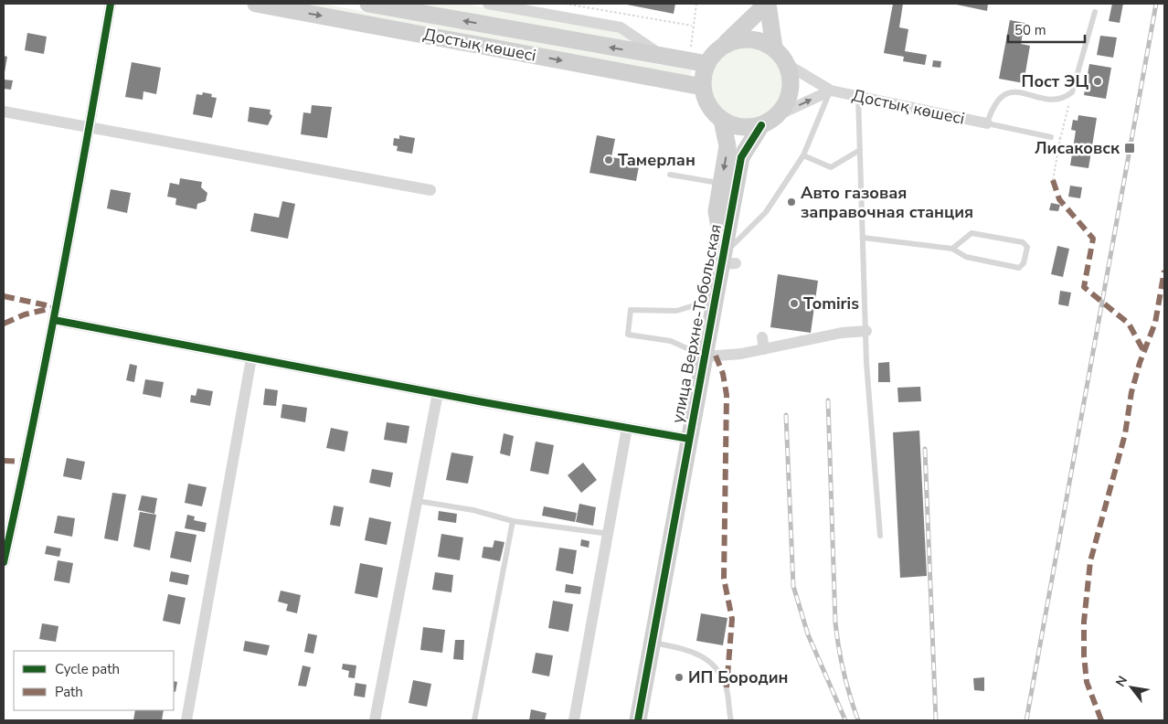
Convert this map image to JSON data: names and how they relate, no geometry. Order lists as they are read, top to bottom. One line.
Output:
{"streets":{"street":["Достық көшесі","улица Верхне-Тобольская"]},"crossings":[["Достық көшесі","улица Верхне-Тобольская"]],"places":{"other":["Пост ЭЦ","Тамерлан","Авто газовая заправочная станция","Tomiris","ИП Бородин"],"transit":["Лисаковск"]},"legend":["Cycle path","Path"],"scale_bar":"50 m","north":"top left"}
